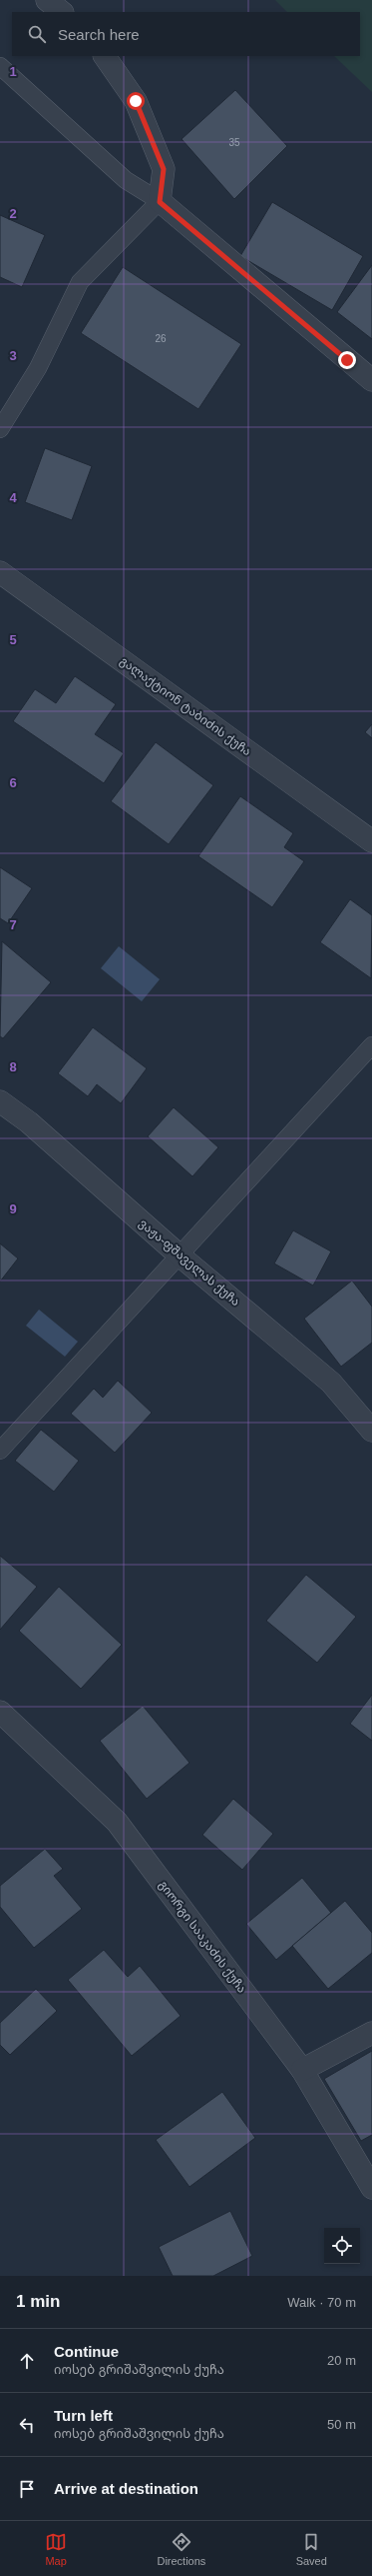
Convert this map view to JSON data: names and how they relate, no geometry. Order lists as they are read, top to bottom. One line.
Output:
{"streets":{"street":["გალაქტიონ ტაბიძის ქუჩა","ვაჟა-ფშაველას ქუჩა","გიორგი სააკაძის ქუჩა"]},"house_numbers":["35","26"],"page":{"search":"Search here","heading":["1 min","Walk · 70 m"],"list":[["Continue","იოსებ გრიშაშვილის ქუჩა","20 m"],["Turn left","იოსებ გრიშაშვილის ქუჩა","50 m"],"Arrive at destination"],"nav":["Map","Directions","Saved"]},"grid":{"rows":["1","2","3","4","5","6","7","8","9"]}}
